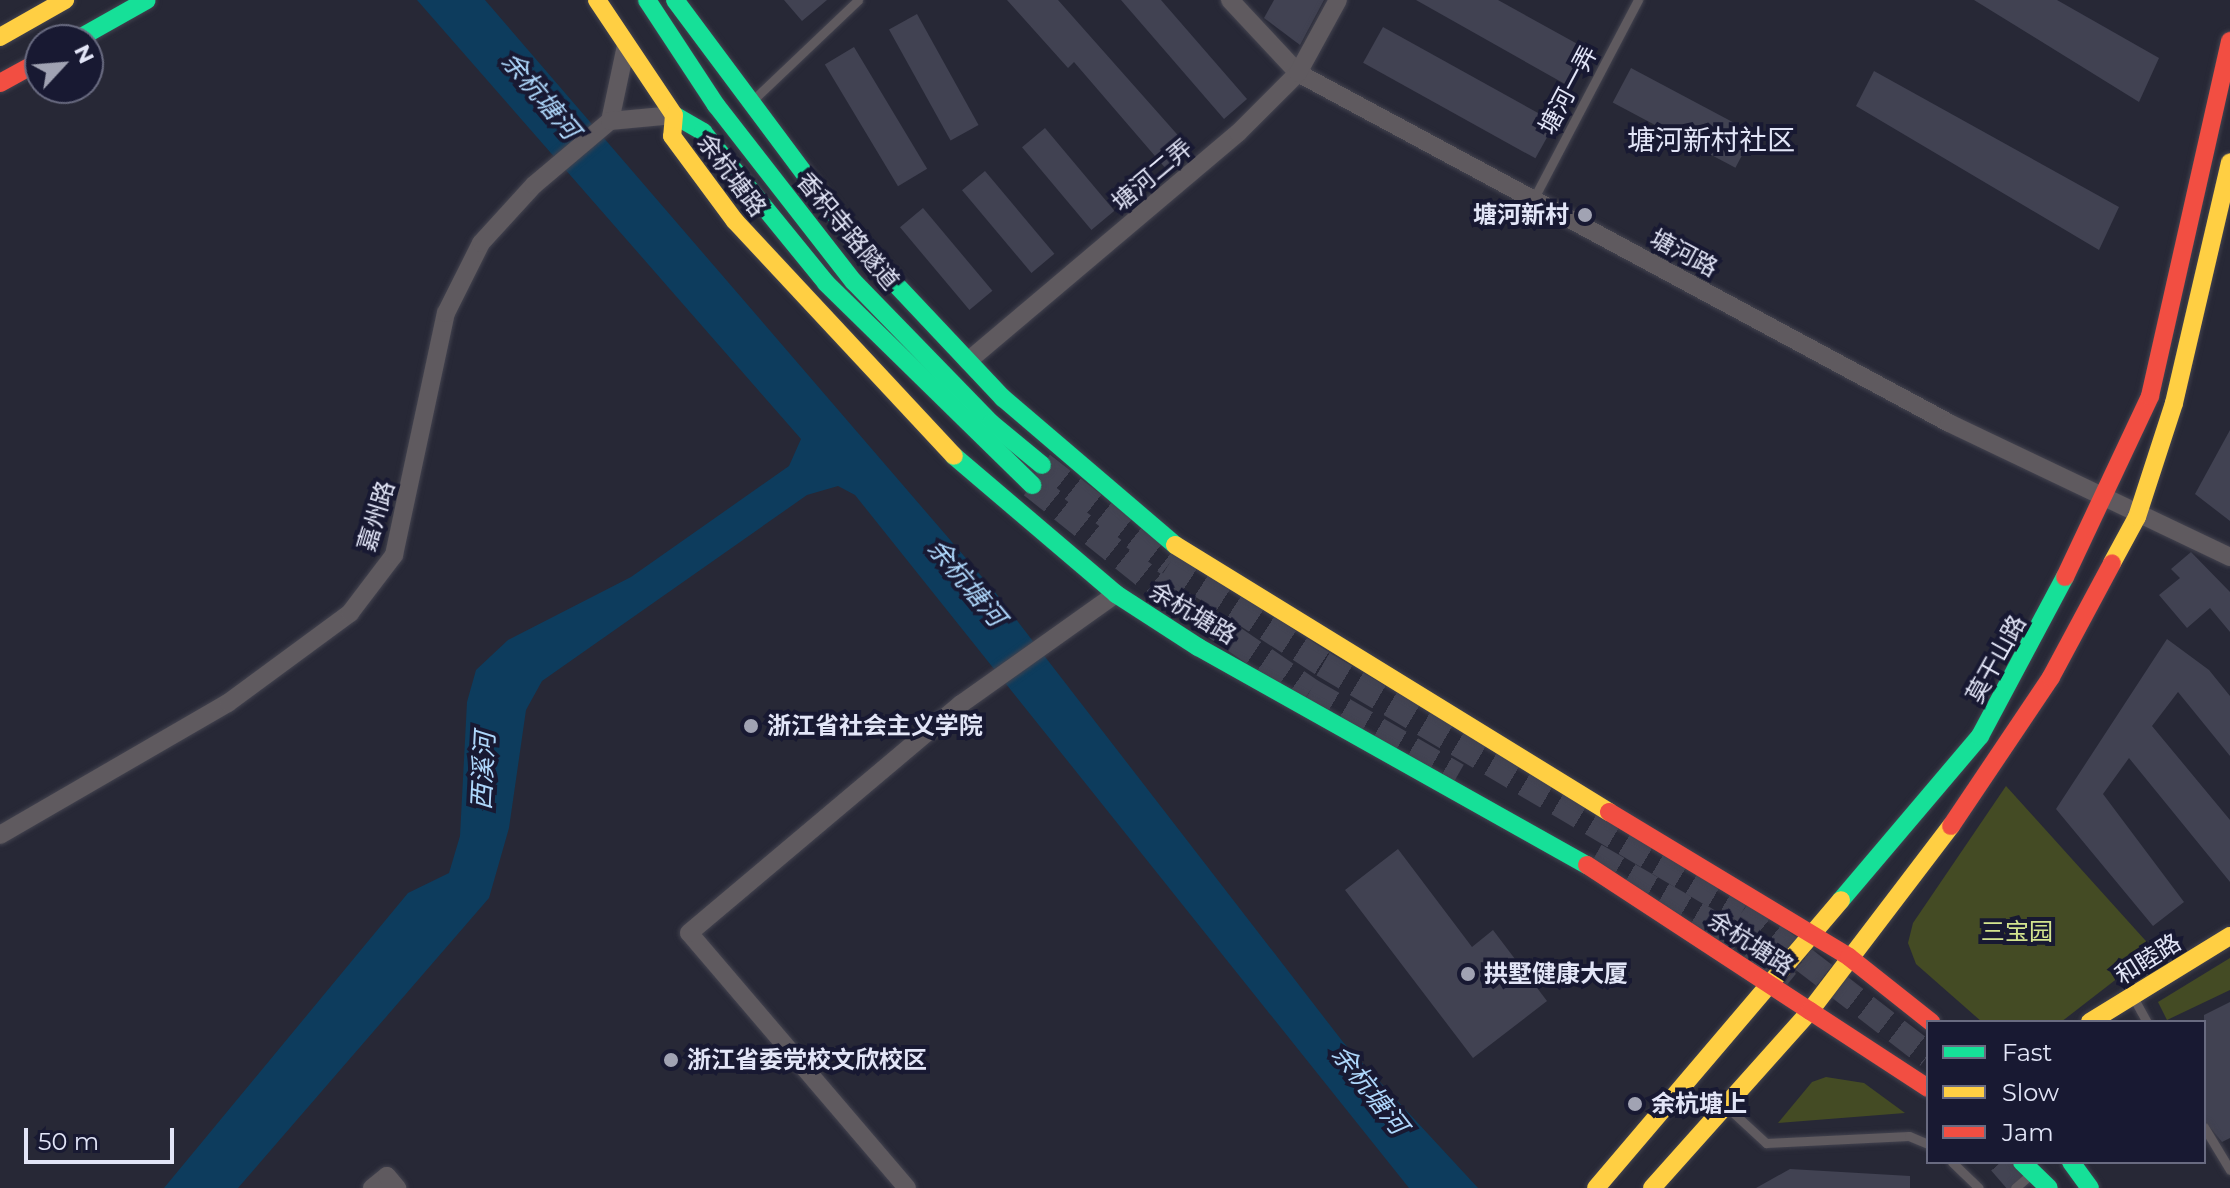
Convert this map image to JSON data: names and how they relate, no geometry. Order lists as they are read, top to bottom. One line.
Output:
{"streets":{"main road":["余杭塘路","香积寺路隧道","莫干山路","和睦路"],"street":["塘河二弄","塘河路","嘉州路"],"lane":["塘河一弄"]},"crossings":[["塘河一弄","塘河路"],["余杭塘路","塘河二弄"],["余杭塘路","香积寺路隧道"],["余杭塘路","莫干山路"],["塘河二弄","塘河路"],["塘河路","莫干山路"]],"districts":["塘河新村社区"],"water":["余杭塘河","西溪河"],"parks":["三宝园"],"places":["塘河新村","浙江省社会主义学院","拱墅健康大厦","浙江省委党校文欣校区","余杭塘上"],"legend":["Fast","Slow","Jam"],"scale_bar":"50 m","north":"top right"}
